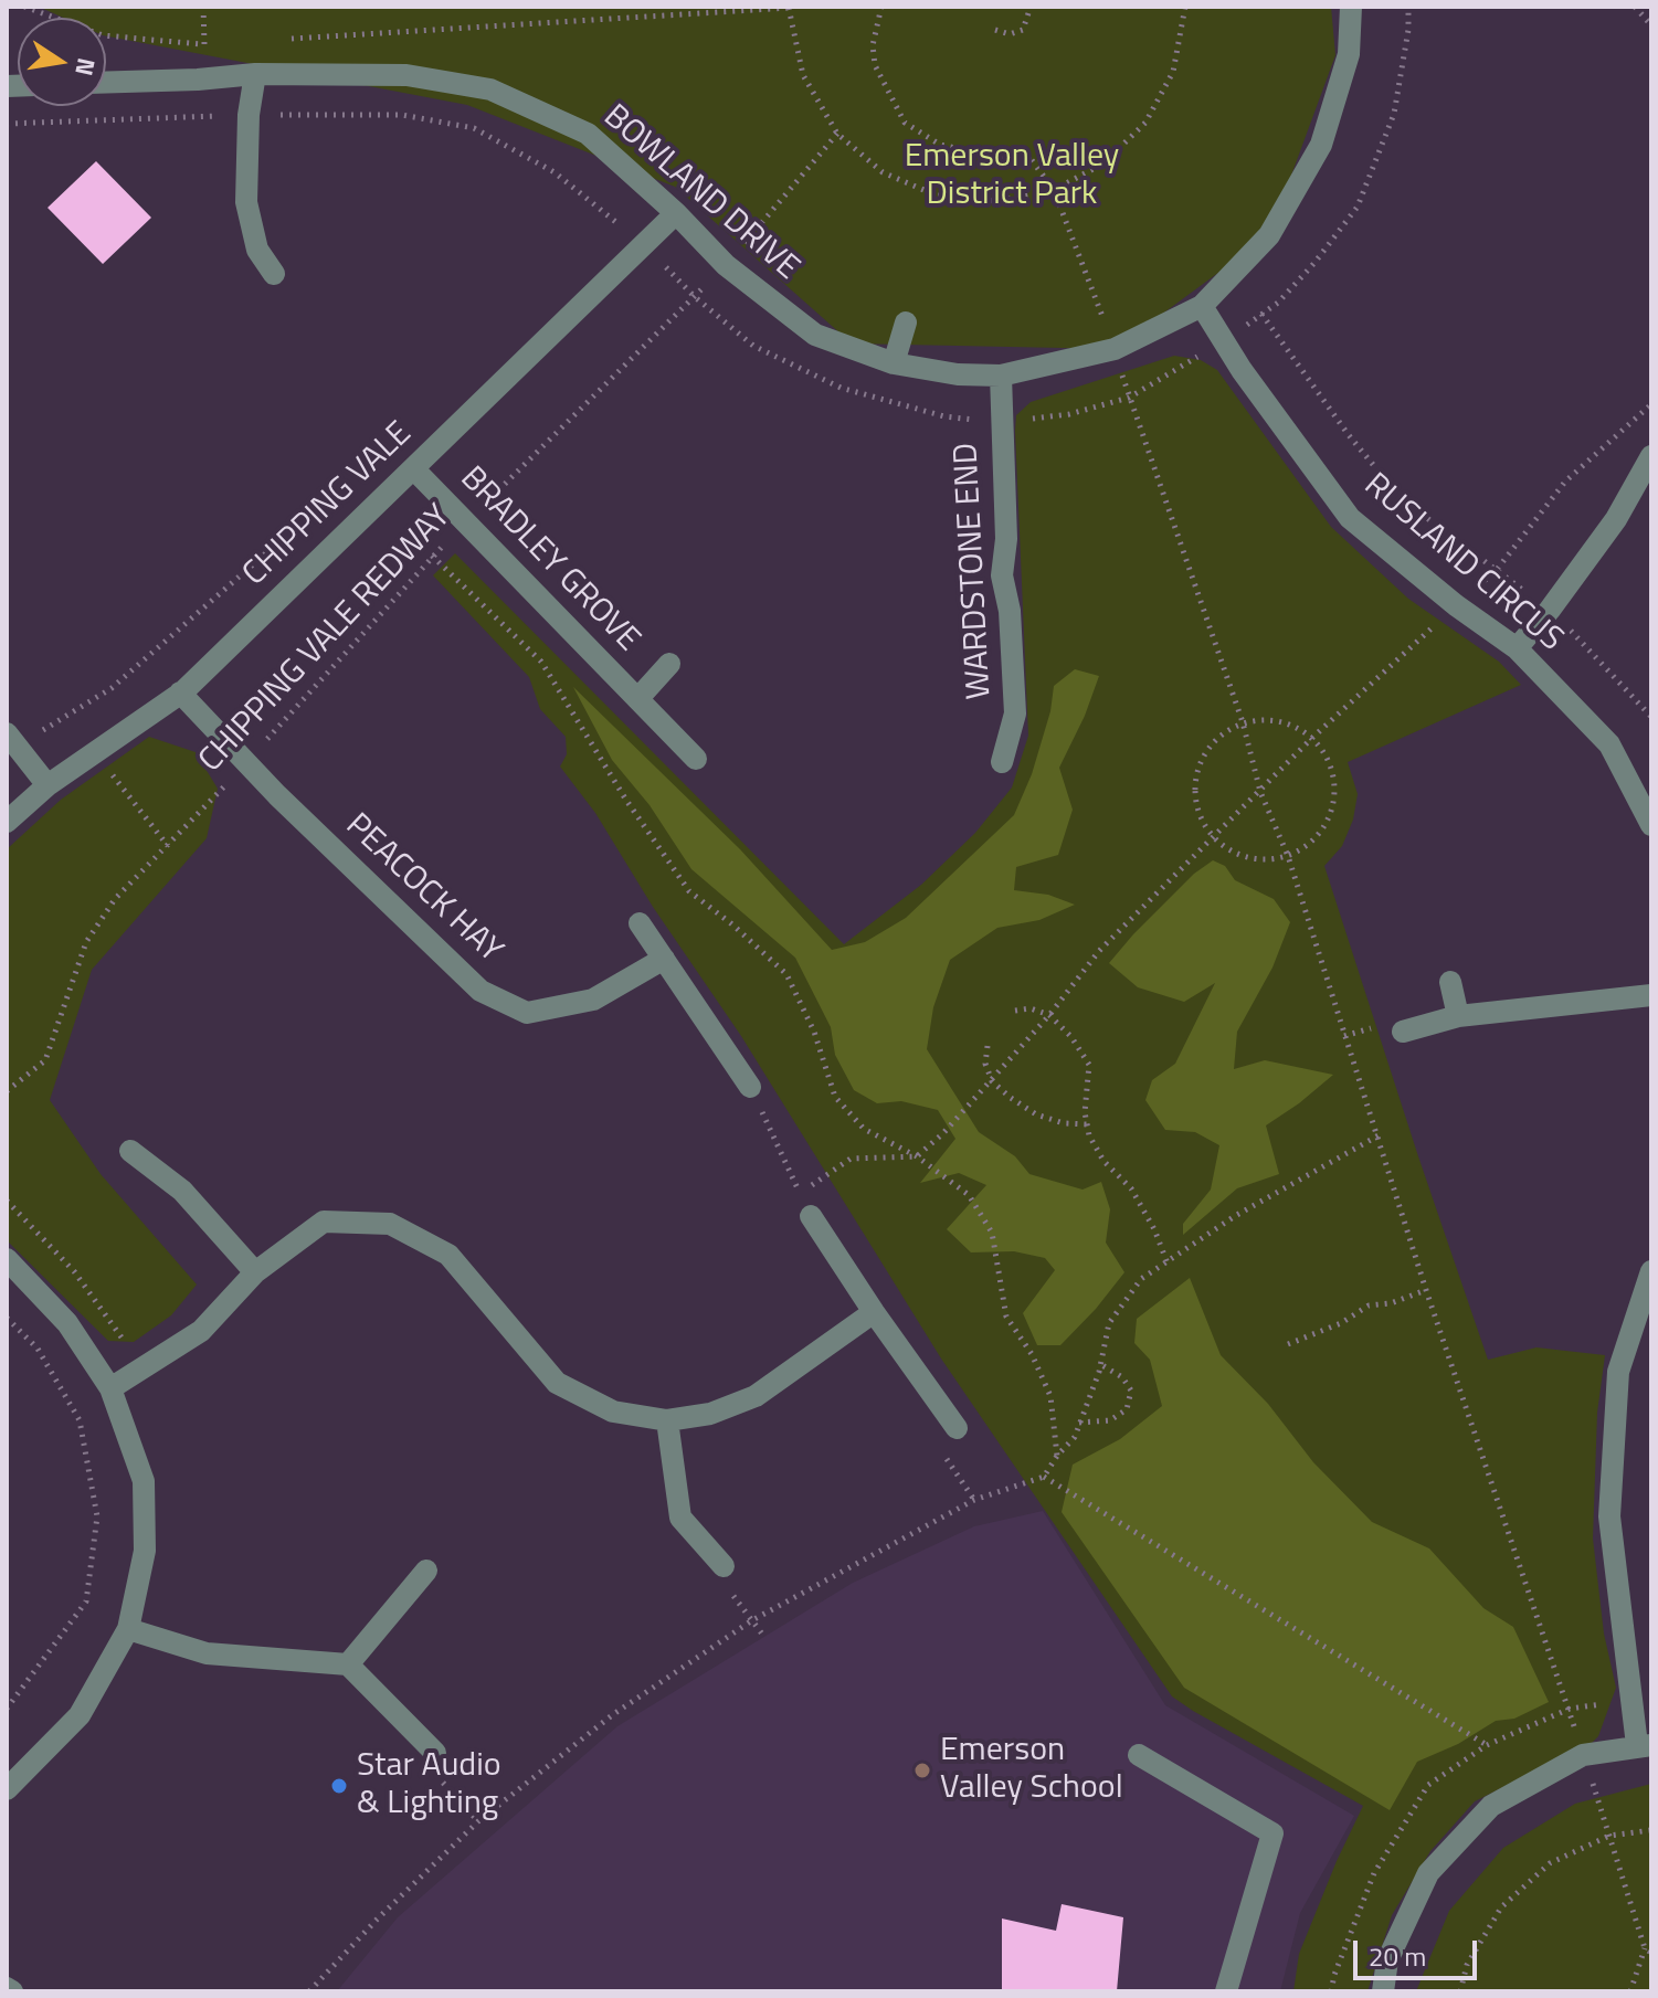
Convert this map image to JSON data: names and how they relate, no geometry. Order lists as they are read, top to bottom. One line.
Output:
{"streets":{"street":["BOWLAND DRIVE","CHIPPING VALE","BRADLEY GROVE","RUSLAND CIRCUS","WARDSTONE END","PEACOCK HAY"],"path":["CHIPPING VALE REDWAY"]},"crossings":[["BOWLAND DRIVE","CHIPPING VALE"],["BOWLAND DRIVE","RUSLAND CIRCUS"],["BOWLAND DRIVE","WARDSTONE END"],["BOWLAND DRIVE","CHIPPING VALE REDWAY"],["CHIPPING VALE","BRADLEY GROVE"],["CHIPPING VALE","PEACOCK HAY"],["BRADLEY GROVE","CHIPPING VALE REDWAY"],["CHIPPING VALE REDWAY","PEACOCK HAY"]],"parks":["Emerson Valley District Park"],"places":["Emerson Valley School","Star Audio & Lighting"],"scale_bar":"20 m","north":"right"}
